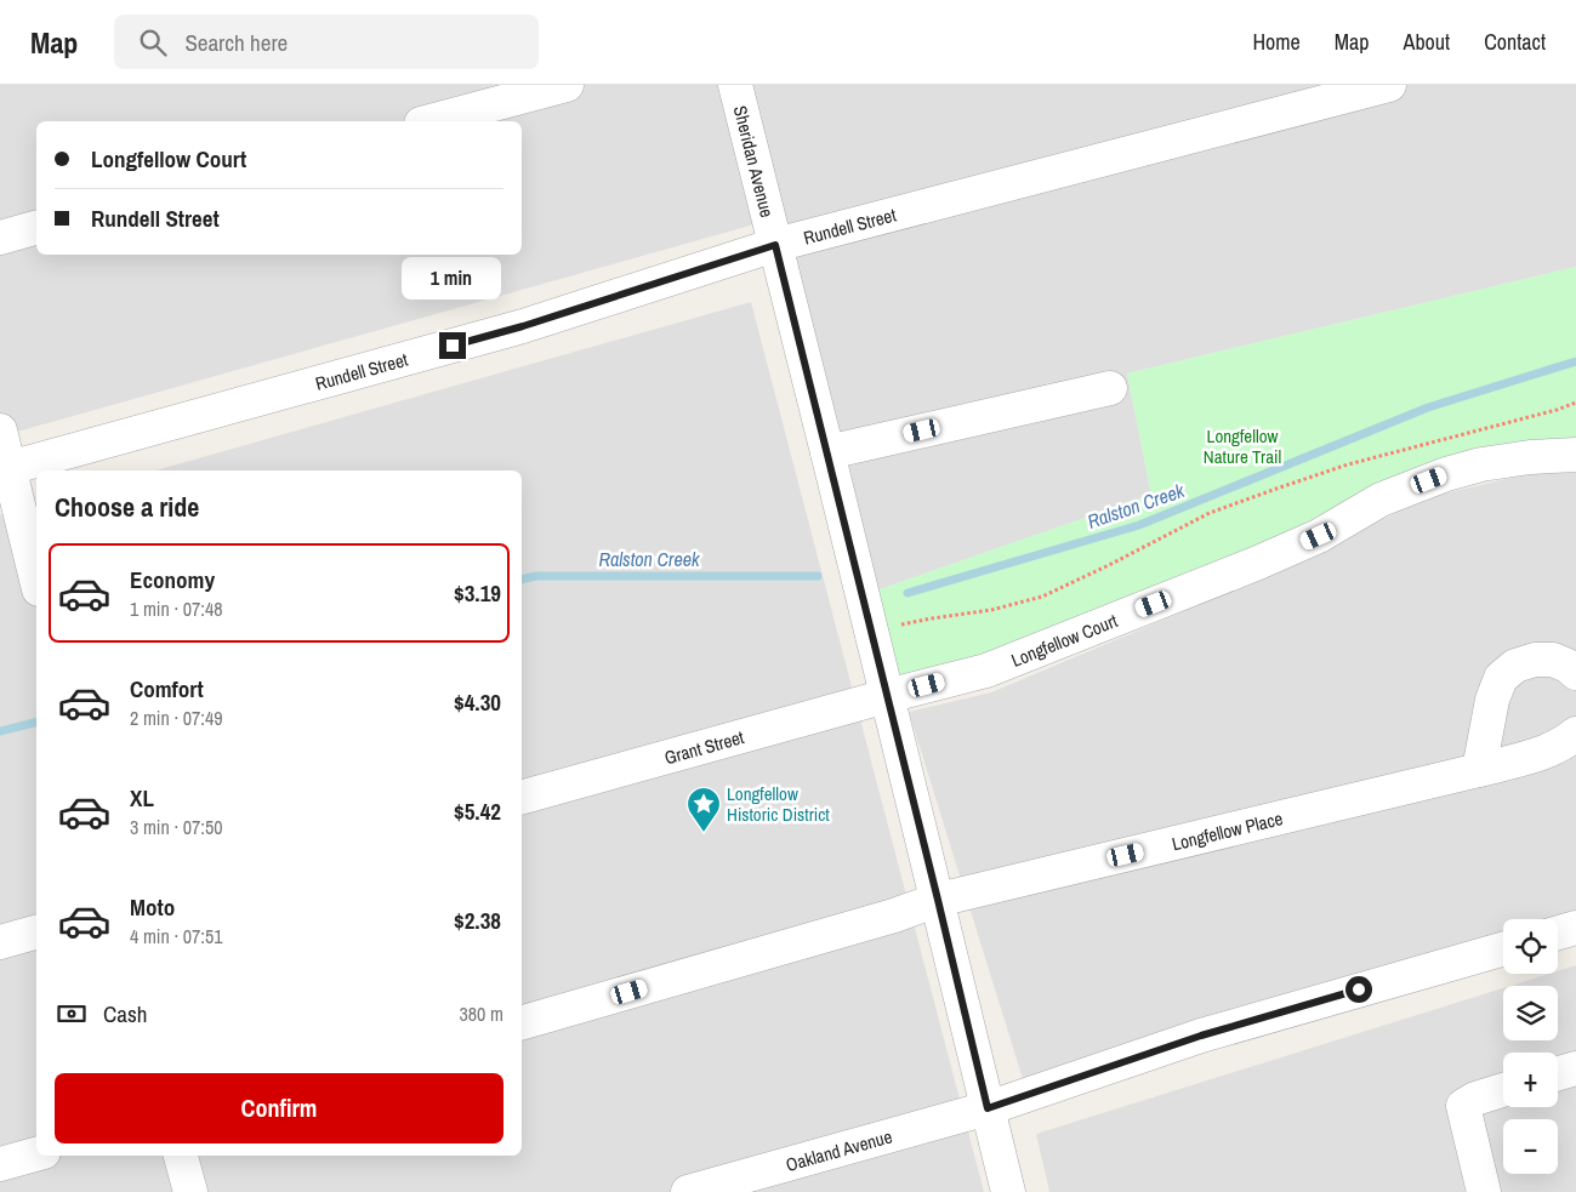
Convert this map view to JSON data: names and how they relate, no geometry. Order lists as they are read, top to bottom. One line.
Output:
{"streets":{"street":["Sheridan Avenue","Rundell Street","Longfellow Court","Grant Street","Longfellow Place","Oakland Avenue"]},"crossings":[["Sheridan Avenue","Rundell Street"],["Sheridan Avenue","Longfellow Court"],["Sheridan Avenue","Grant Street"],["Sheridan Avenue","Longfellow Place"],["Sheridan Avenue","Oakland Avenue"],["Longfellow Court","Grant Street"]],"water":["Ralston Creek"],"parks":["Longfellow Nature Trail"],"places":{"place":["Longfellow Historic District"]},"page":{"header":"Map","search":"Search here","nav":["Home","Map","About","Contact"],"banner":["Longfellow Court","Rundell Street"],"bubble":"1 min","heading":"Choose a ride","list":[{"name":"Economy","note":"1 min · 07:48","value":"$3.19"},{"name":"Comfort","note":"2 min · 07:49","value":"$4.30"},{"name":"XL","note":"3 min · 07:50","value":"$5.42"},{"name":"Moto","note":"4 min · 07:51","value":"$2.38"}],"map_buttons":["+","−"],"pay":["Cash","380 m"],"buttons":"Confirm"}}
